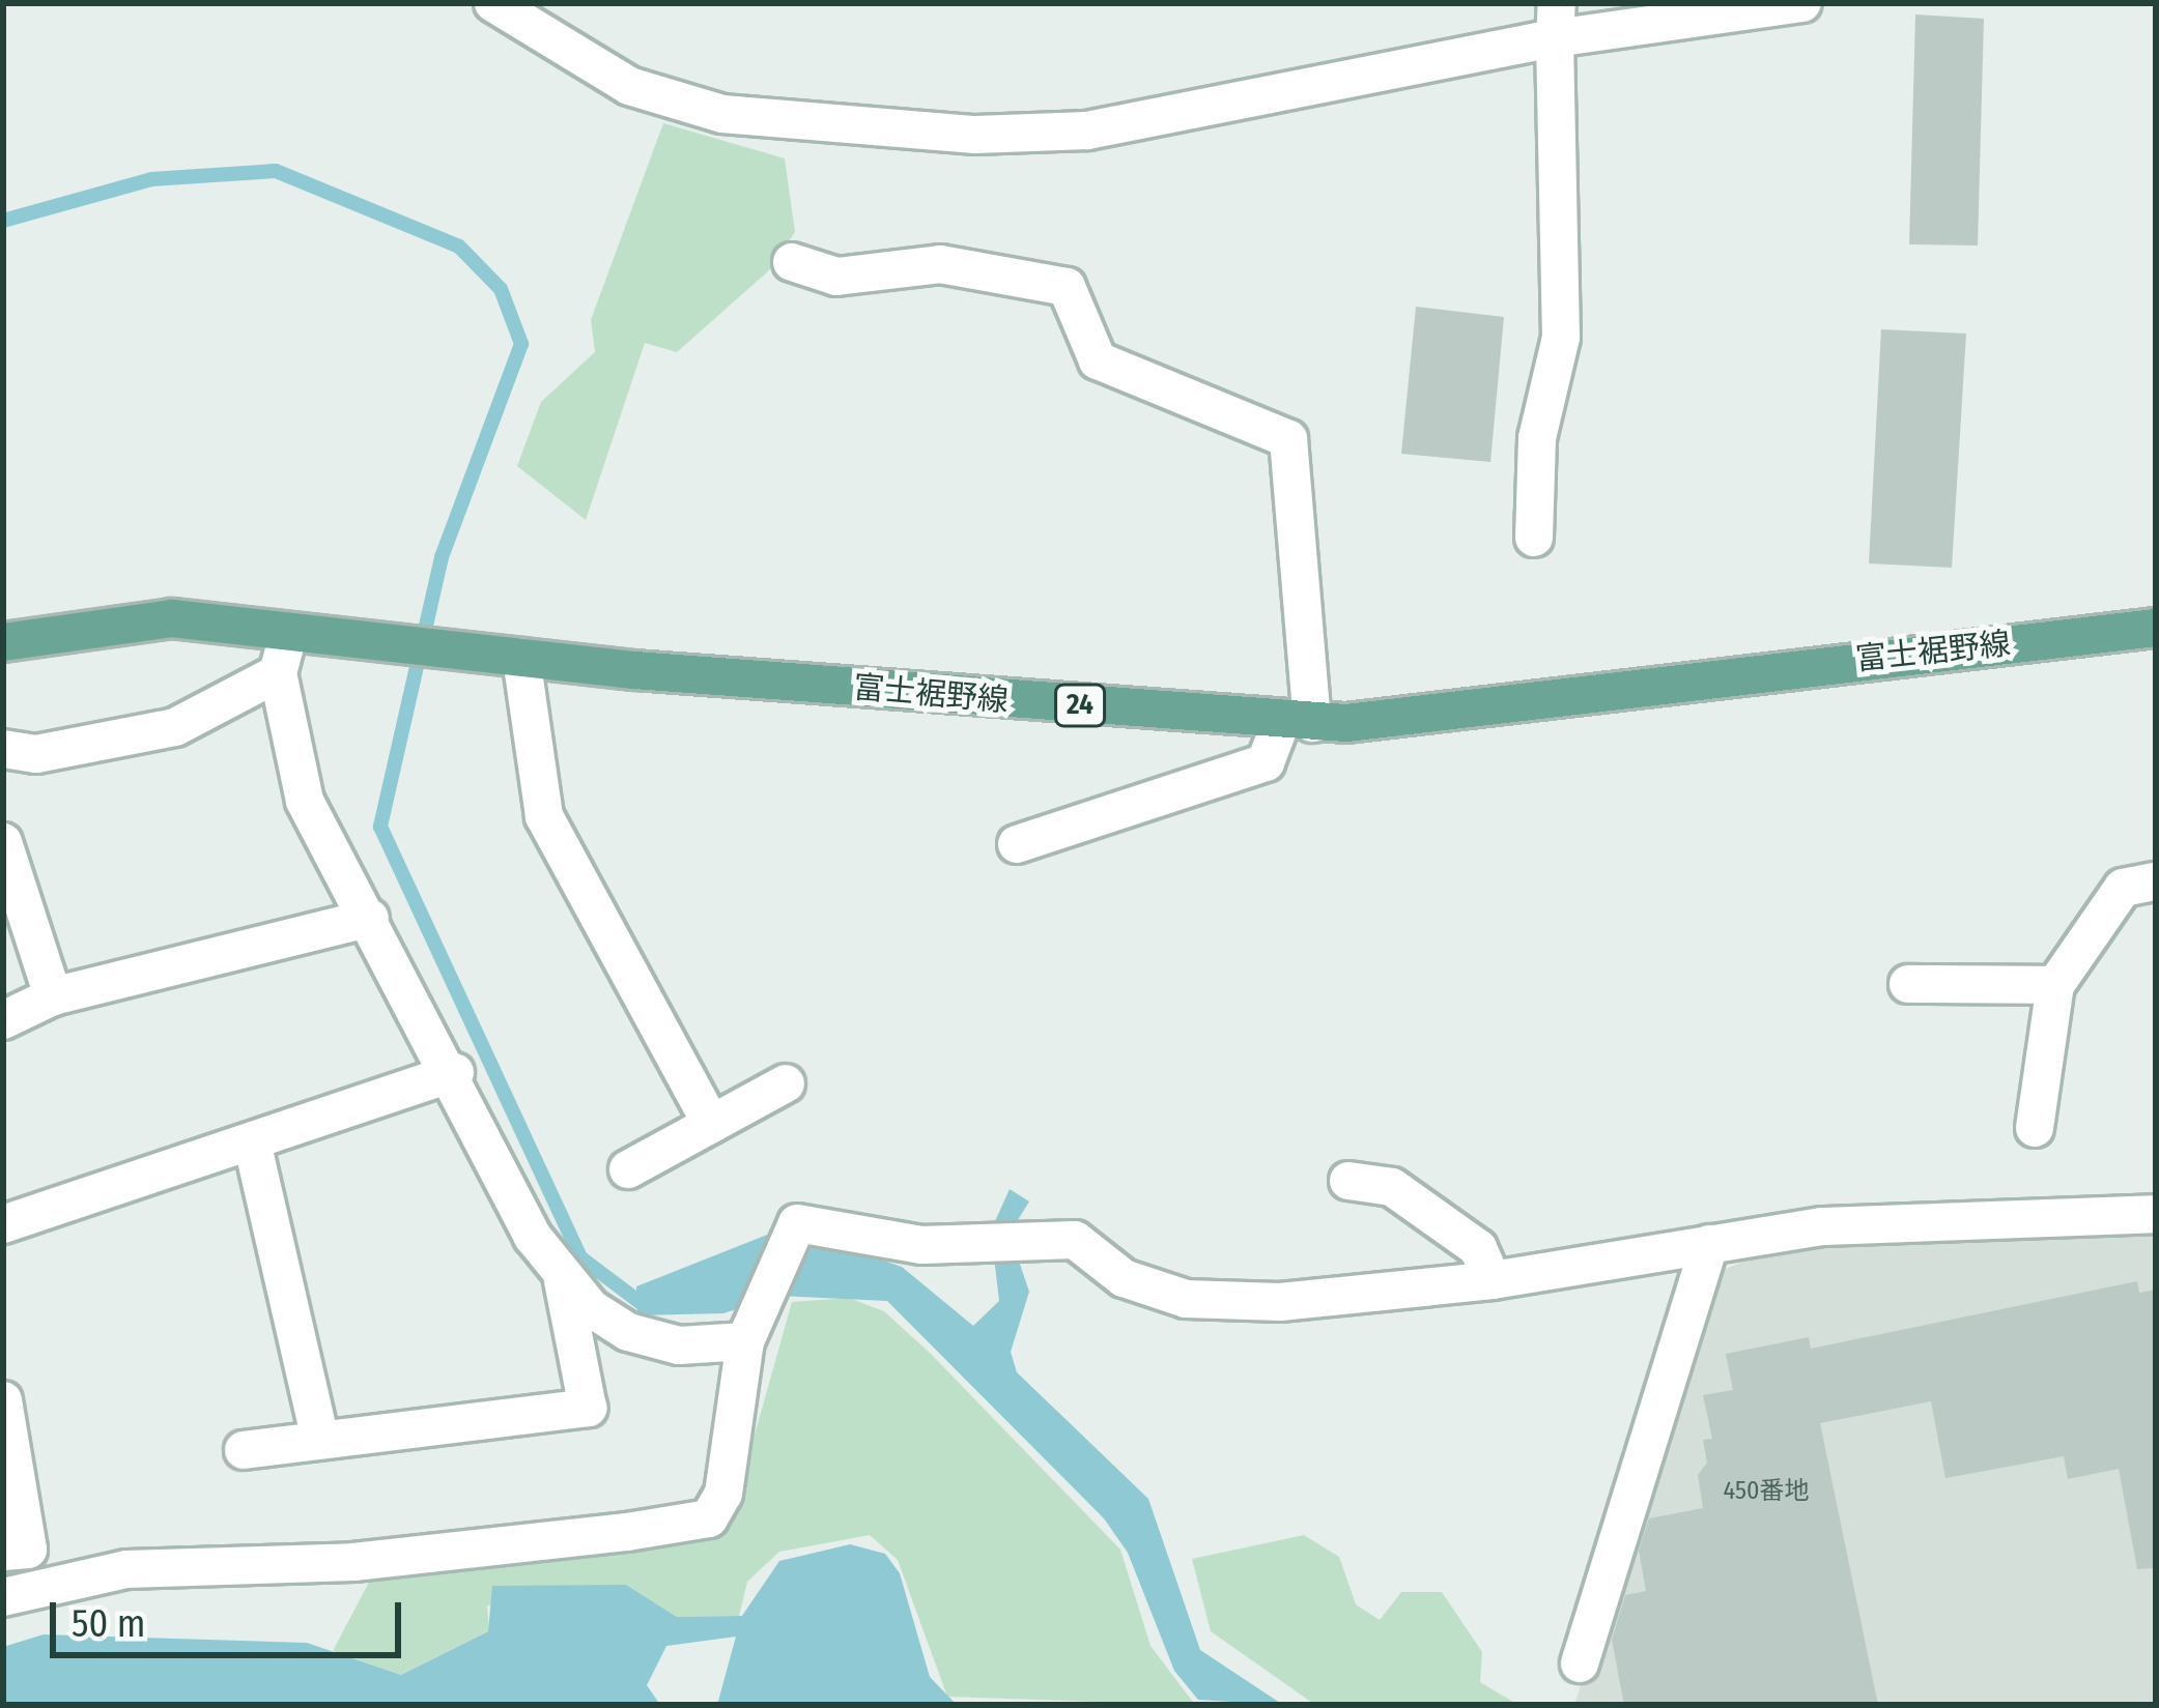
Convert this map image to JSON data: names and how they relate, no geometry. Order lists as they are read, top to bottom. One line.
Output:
{"streets":{"main road":["富士裾野線","24"]},"house_numbers":["450番地"],"scale_bar":"50 m"}
